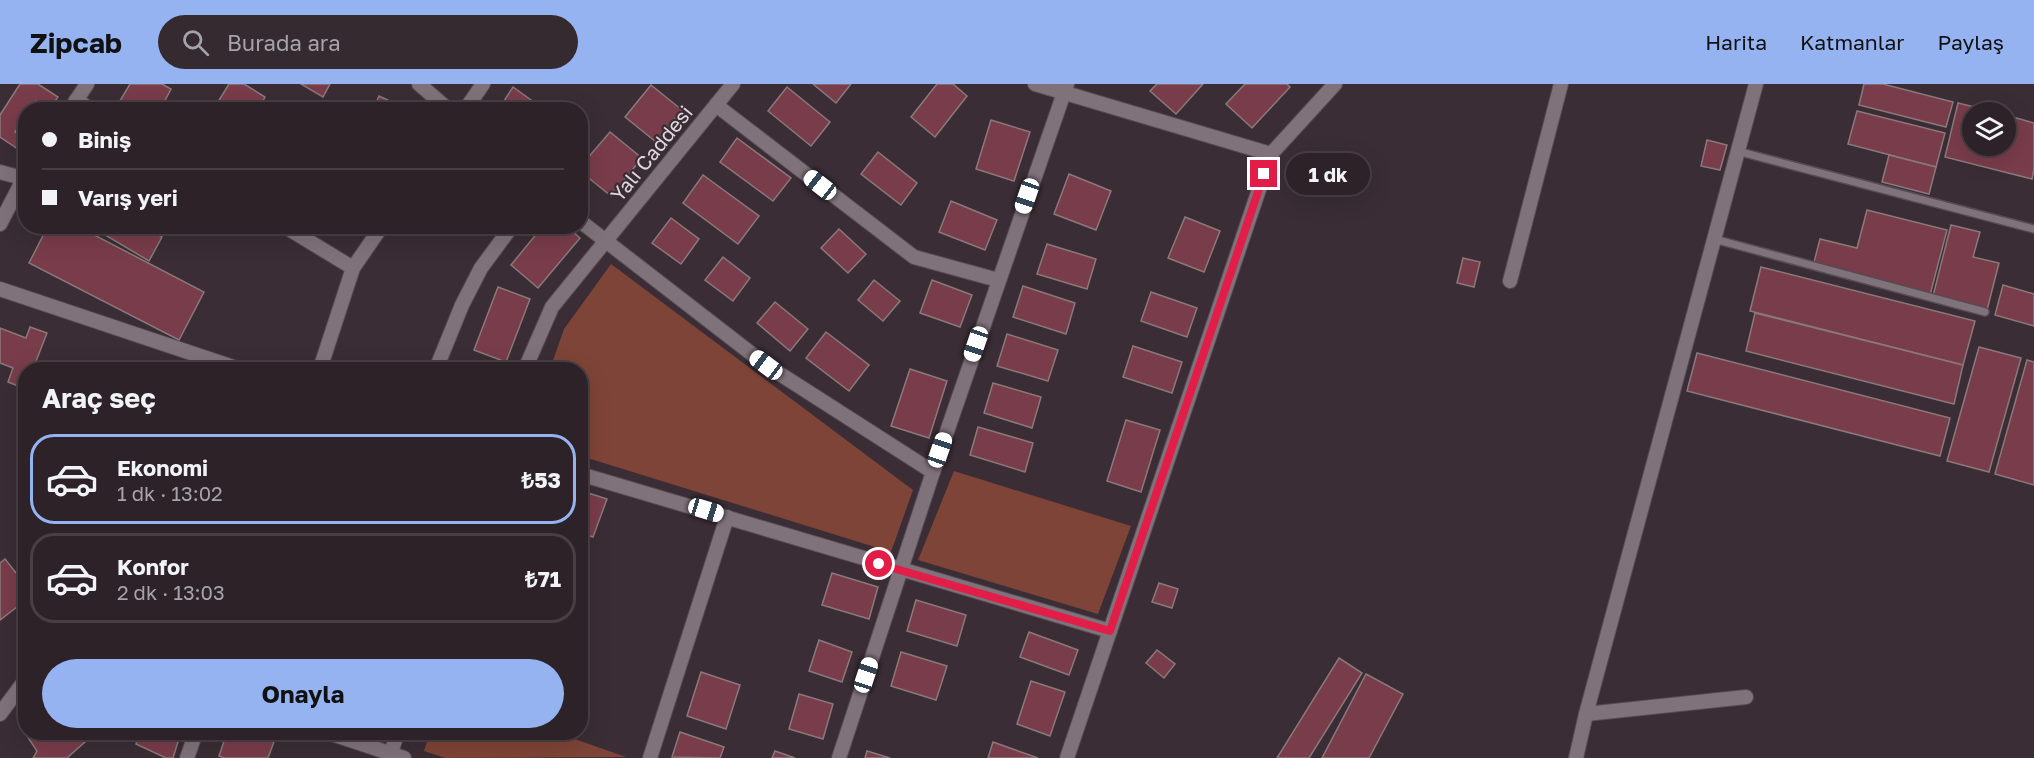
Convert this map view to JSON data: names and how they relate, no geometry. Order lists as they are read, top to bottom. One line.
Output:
{"streets":{"street":["Yalı Caddesi"]},"page":{"header":"Zipcab","search":"Burada ara","nav":["Harita","Katmanlar","Paylaş"],"banner":["Biniş","Varış yeri"],"bubble":"1 dk","heading":"Araç seç","list":[{"name":"Ekonomi","note":"1 dk · 13:02","value":"₺53"},{"name":"Konfor","note":"2 dk · 13:03","value":"₺71"}],"buttons":"Onayla"}}
